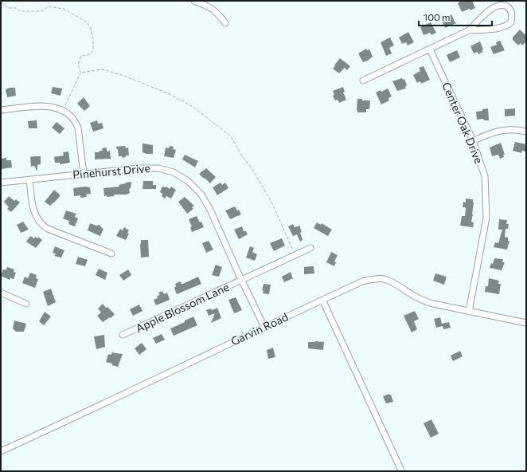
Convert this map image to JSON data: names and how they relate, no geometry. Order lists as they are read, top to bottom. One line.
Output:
{"streets":{"street":["Center Oak Drive","Pinehurst Drive","Apple Blossom Lane","Garvin Road"]},"crossings":[["Center Oak Drive","Garvin Road"],["Pinehurst Drive","Apple Blossom Lane"],["Pinehurst Drive","Garvin Road"]],"scale_bar":"100 m"}
